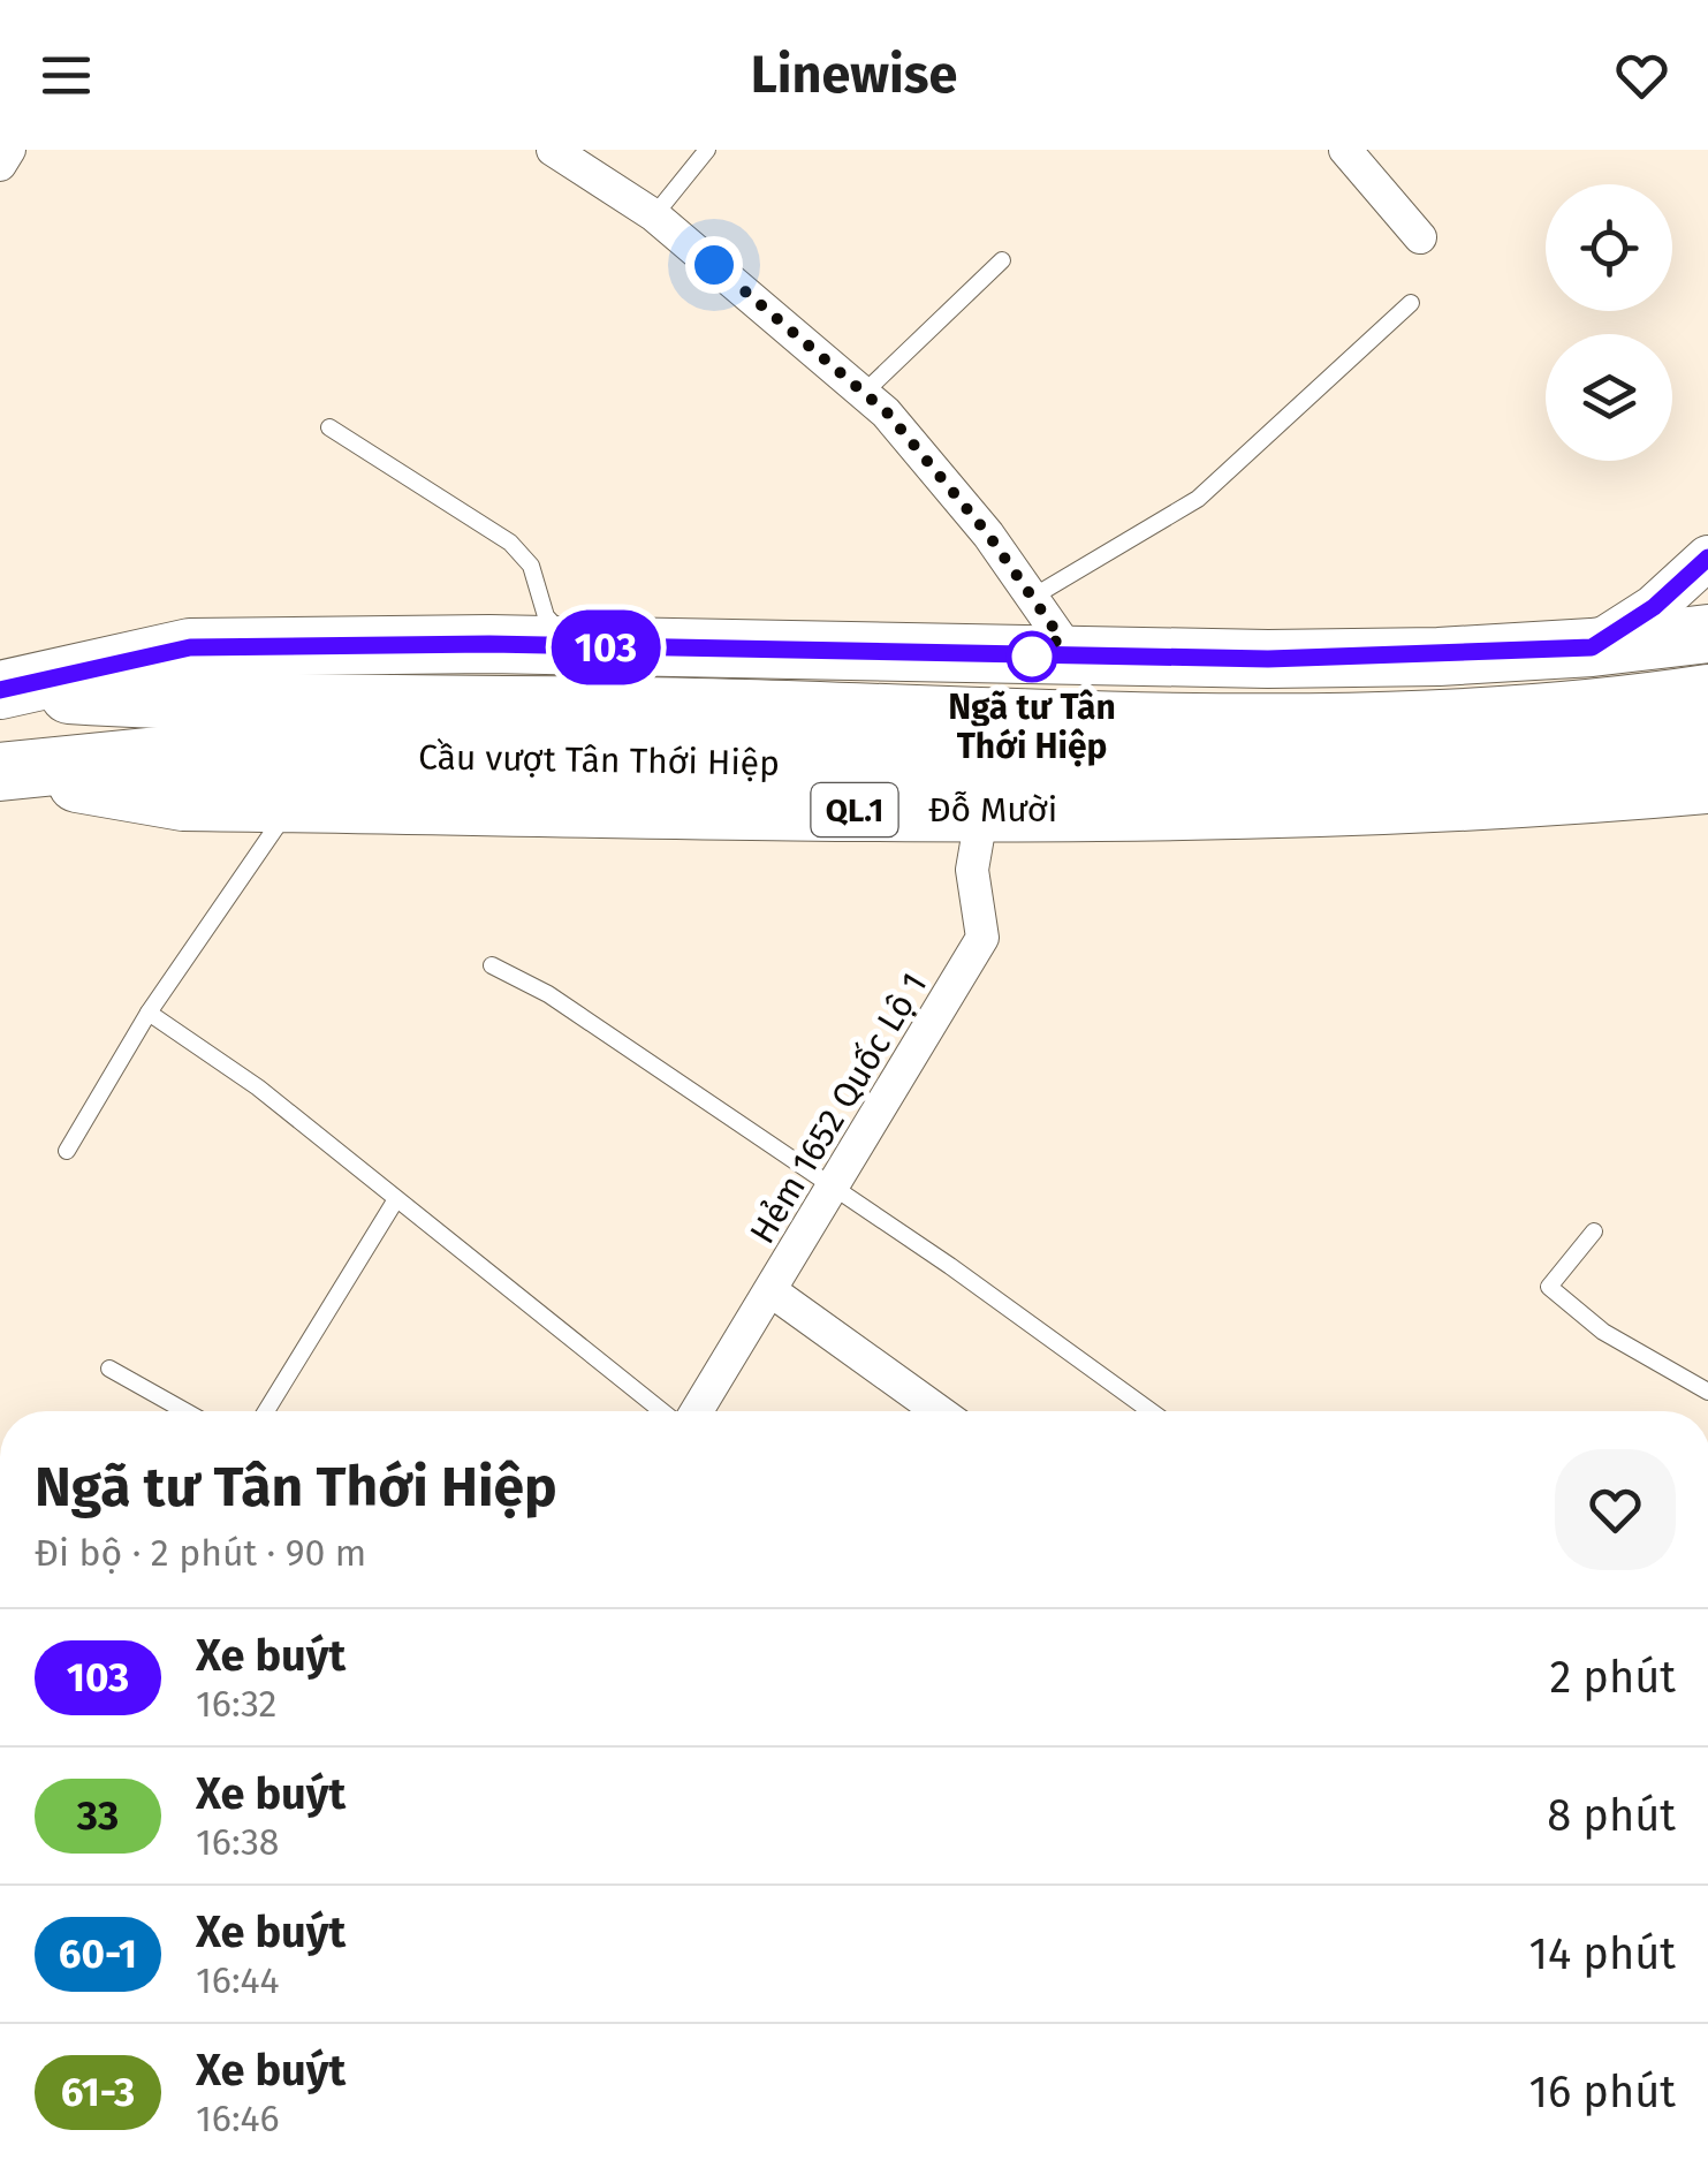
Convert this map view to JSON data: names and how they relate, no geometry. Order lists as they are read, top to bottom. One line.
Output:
{"streets":{"highway":["Cầu vượt Tân Thới Hiệp","QL.1","Đỗ Mười"],"street":["Hẻm 1652 Quốc Lộ 1"]},"crossings":[["Cầu vượt Tân Thới Hiệp","QL.1"],["Cầu vượt Tân Thới Hiệp","Đỗ Mười"],["QL.1","Đỗ Mười"],["Đỗ Mười","Hẻm 1652 Quốc Lộ 1"]],"places":["Ngã tư Tân Thới Hiệp"],"lines":["bus line 103"],"page":{"header":"Linewise","on_map":"103","heading":["Ngã tư Tân Thới Hiệp","Đi bộ · 2 phút · 90 m"],"list":[{"mark":"103","name":"Xe buýt","note":"16:32","value":"2 phút"},{"mark":"33","name":"Xe buýt","note":"16:38","value":"8 phút"},{"mark":"60-1","name":"Xe buýt","note":"16:44","value":"14 phút"},{"mark":"61-3","name":"Xe buýt","note":"16:46","value":"16 phút"}]}}
